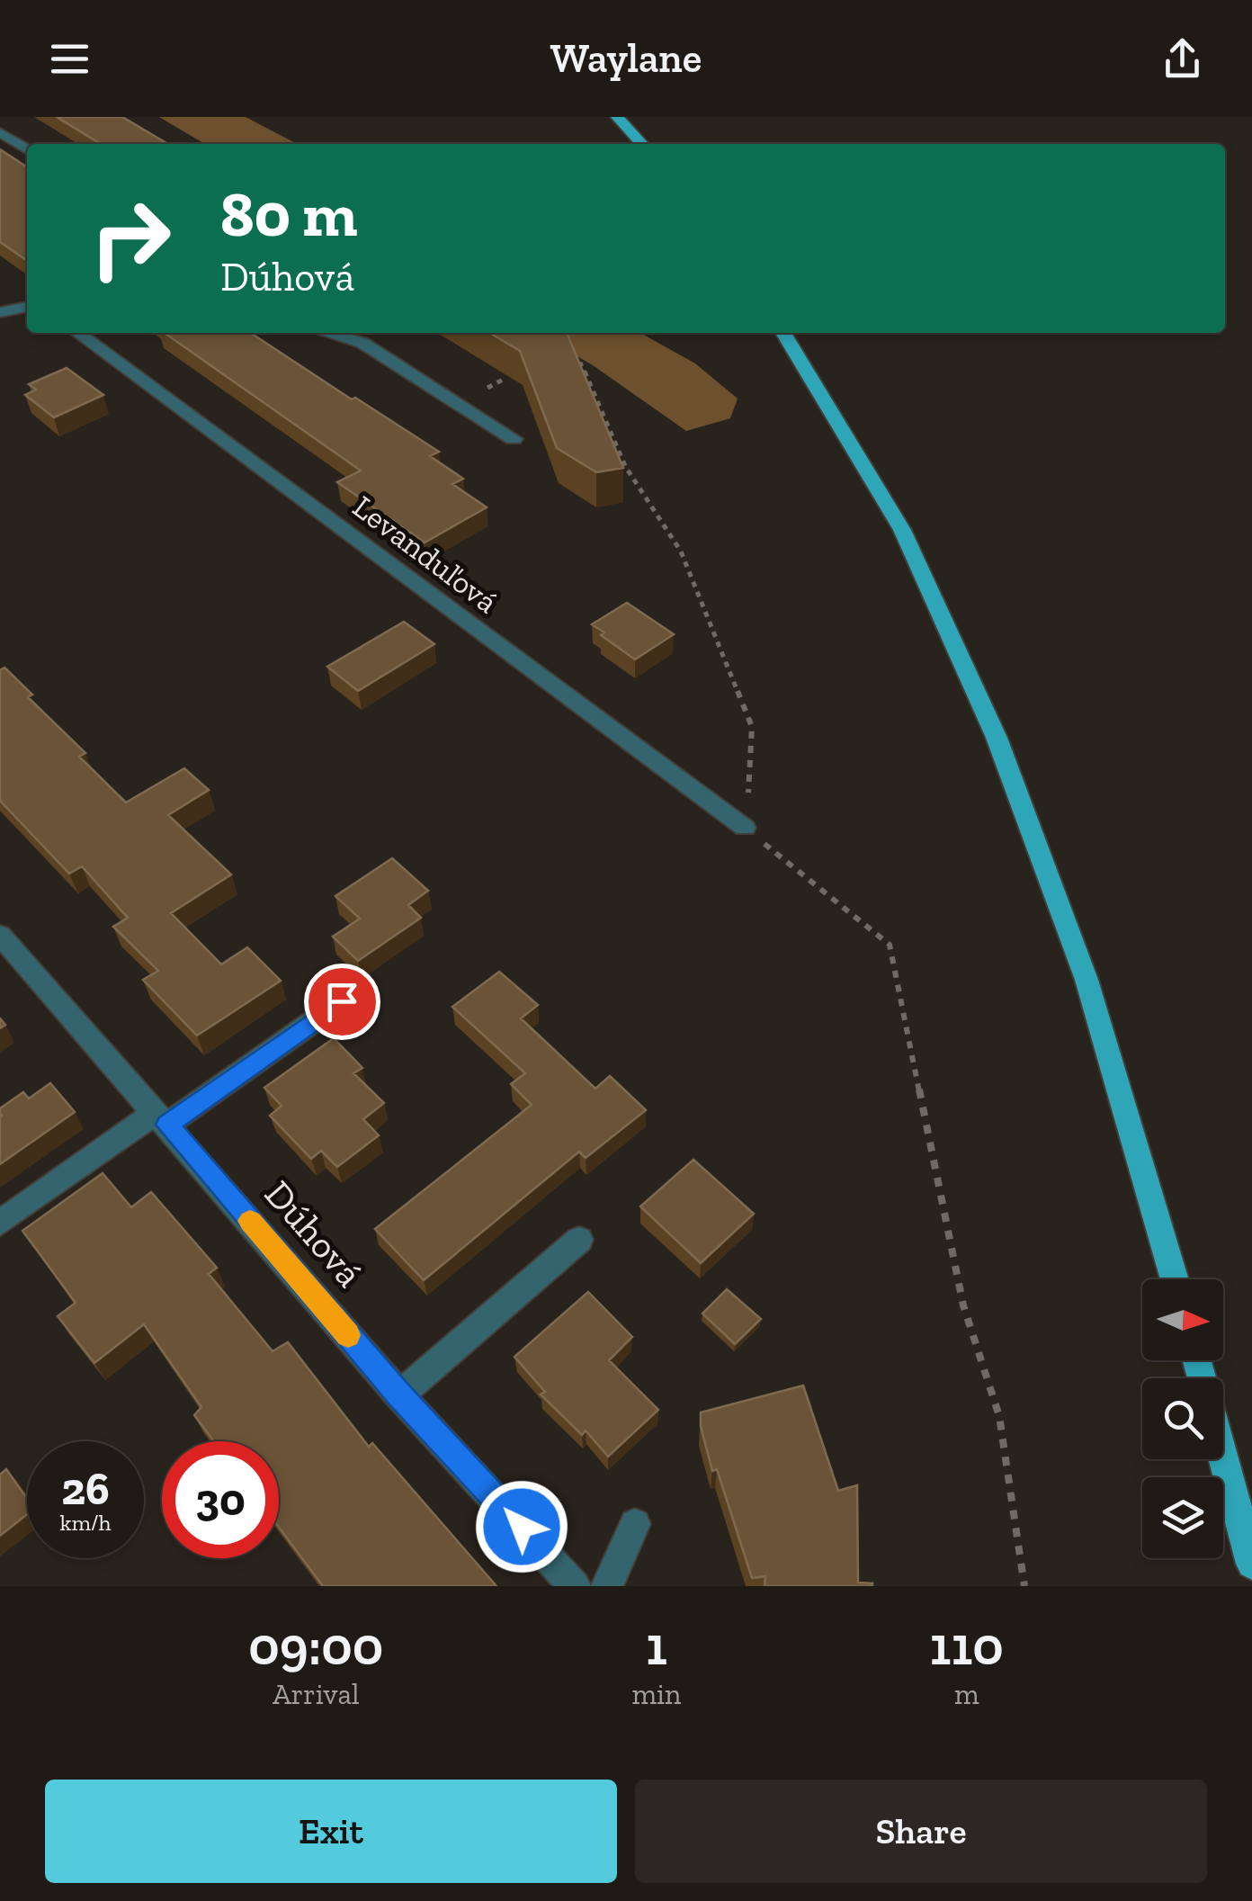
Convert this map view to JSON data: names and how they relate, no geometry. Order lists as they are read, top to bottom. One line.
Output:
{"streets":{"street":["Levanduľová","Dúhová"]},"north":"right","page":{"header":"Waylane","turn":["80 m","Dúhová"],"speed":"26 km/h","limit":"30","eta":["09:00","Arrival","1","min","110","m"],"buttons":["Exit","Share"]}}
